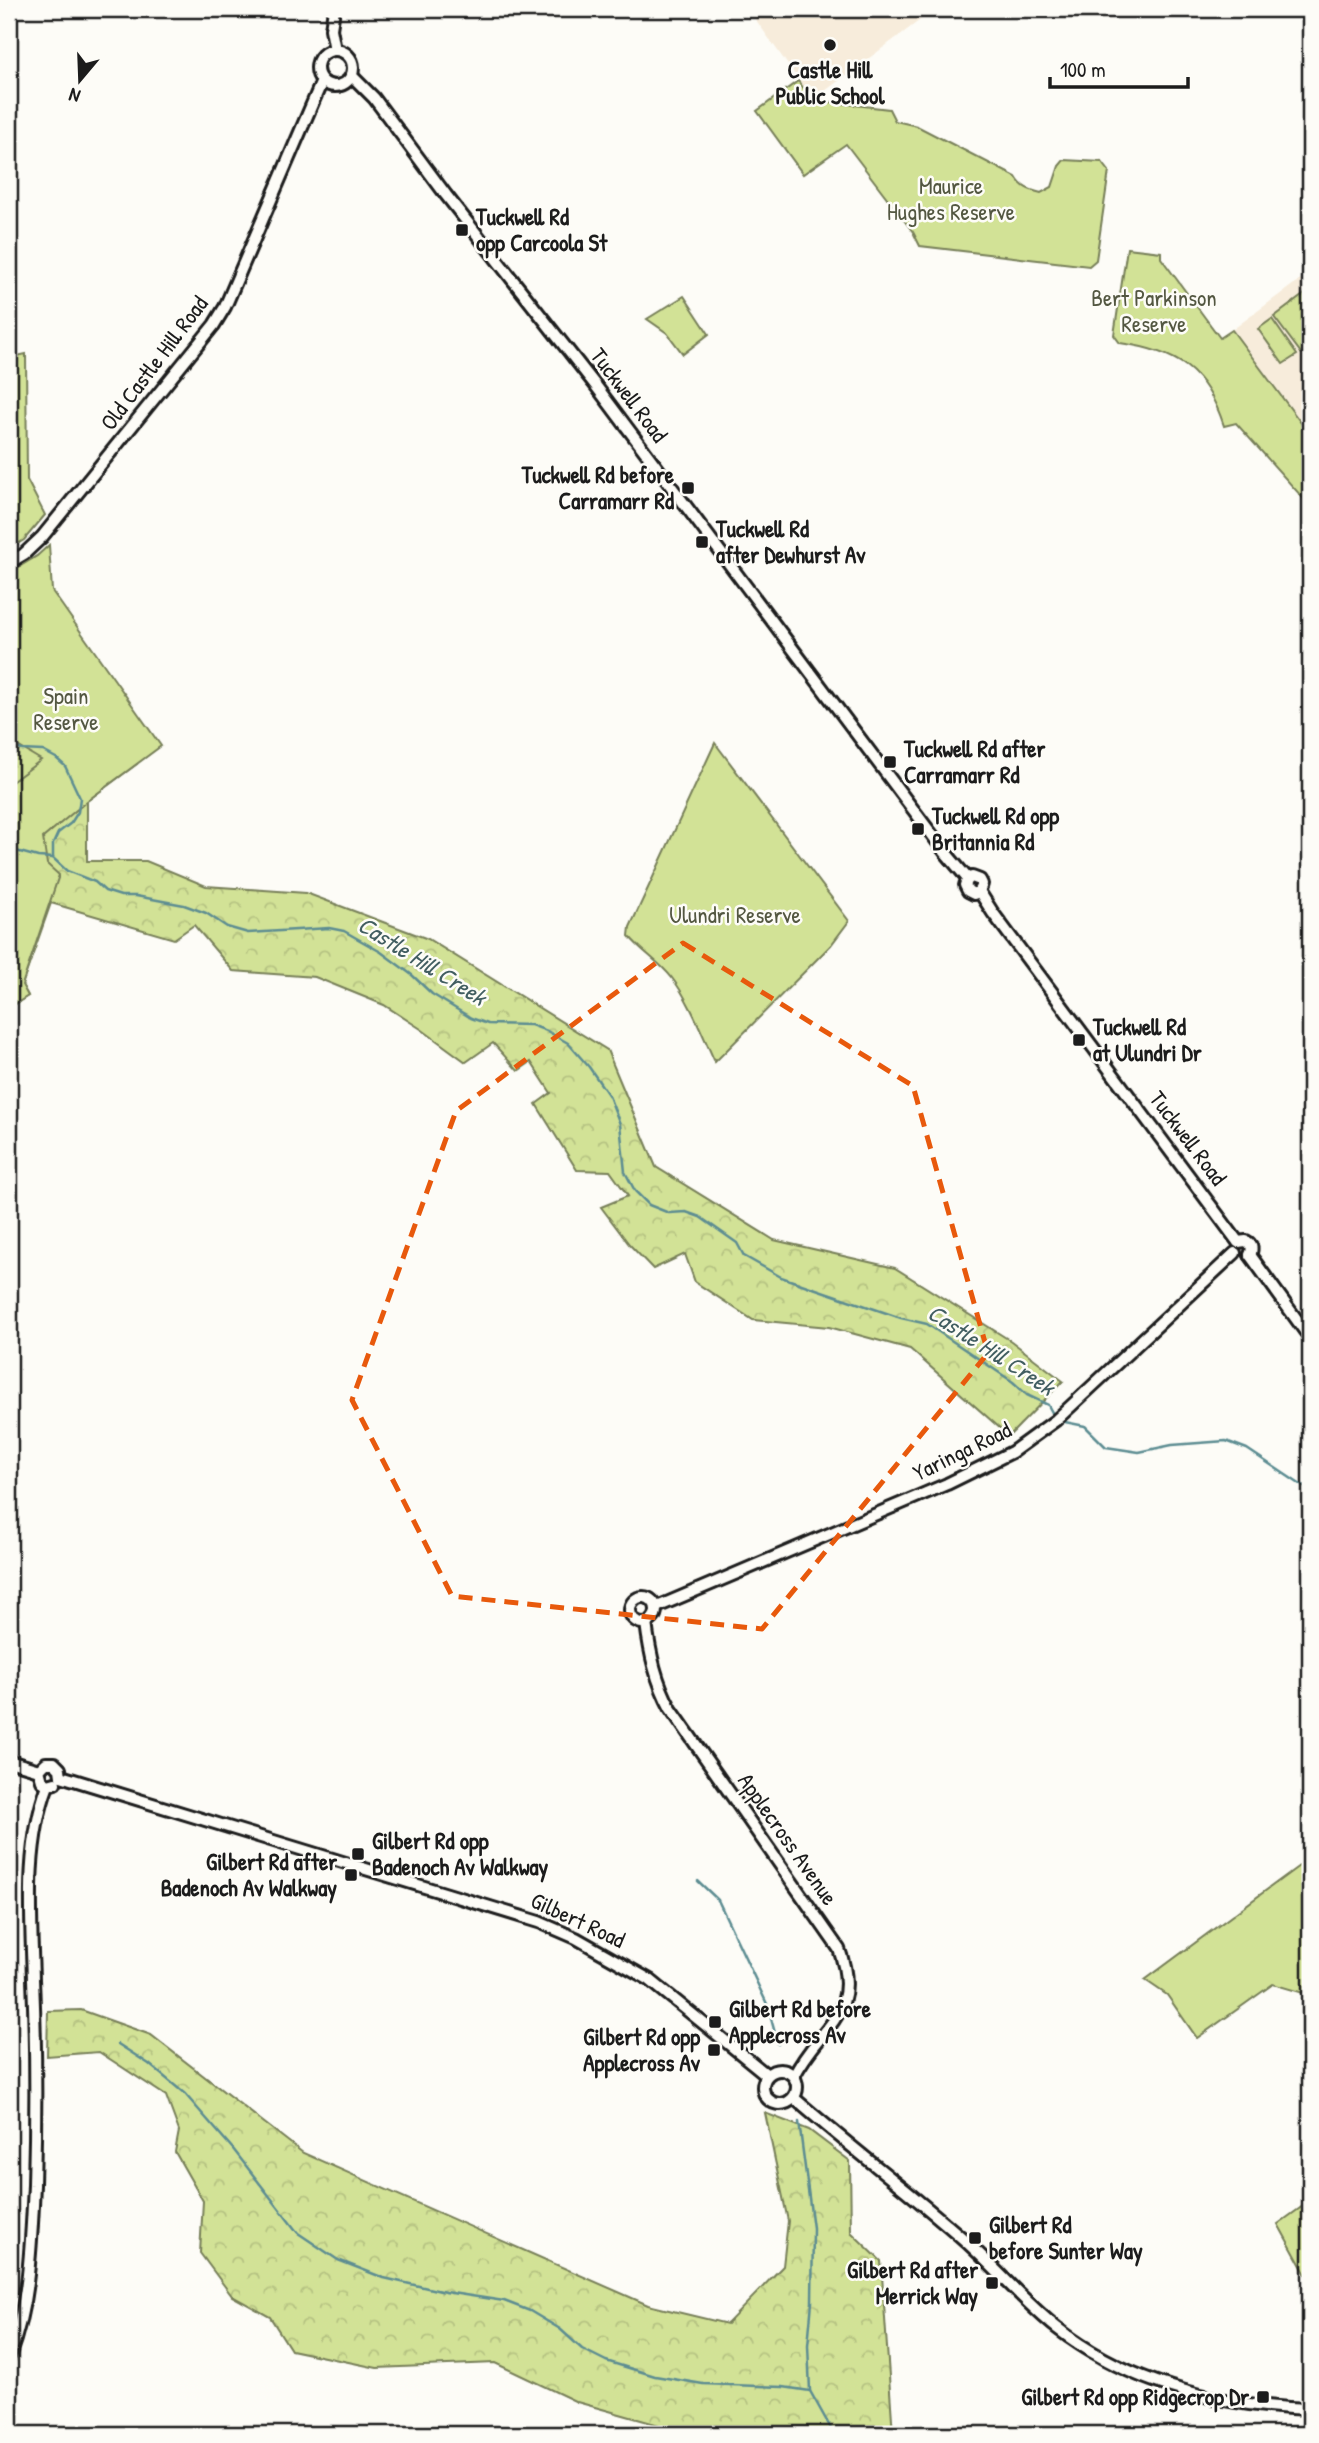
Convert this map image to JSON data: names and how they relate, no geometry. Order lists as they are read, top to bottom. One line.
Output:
{"streets":{"street":["Old Castle Hill Road","Tuckwell Road","Yaringa Road","Applecross Avenue","Gilbert Road"]},"crossings":[["Old Castle Hill Road","Tuckwell Road"],["Tuckwell Road","Yaringa Road"],["Yaringa Road","Applecross Avenue"],["Applecross Avenue","Gilbert Road"]],"water":["Castle Hill Creek"],"parks":["Maurice Hughes Reserve","Bert Parkinson Reserve","Spain Reserve","Ulundri Reserve"],"places":{"other":["Castle Hill Public School"],"transit":["Tuckwell Rd opp Carcoola St","Tuckwell Rd before Carramarr Rd","Tuckwell Rd after Dewhurst Av","Tuckwell Rd after Carramarr Rd","Tuckwell Rd opp Britannia Rd","Tuckwell Rd at Ulundri Dr","Gilbert Rd opp Badenoch Av Walkway","Gilbert Rd after Badenoch Av Walkway","Gilbert Rd before Applecross Av","Gilbert Rd opp Applecross Av","Gilbert Rd before Sunter Way","Gilbert Rd after Merrick Way","Gilbert Rd opp Ridgecrop Dr"]},"scale_bar":"100 m","north":"bottom"}
